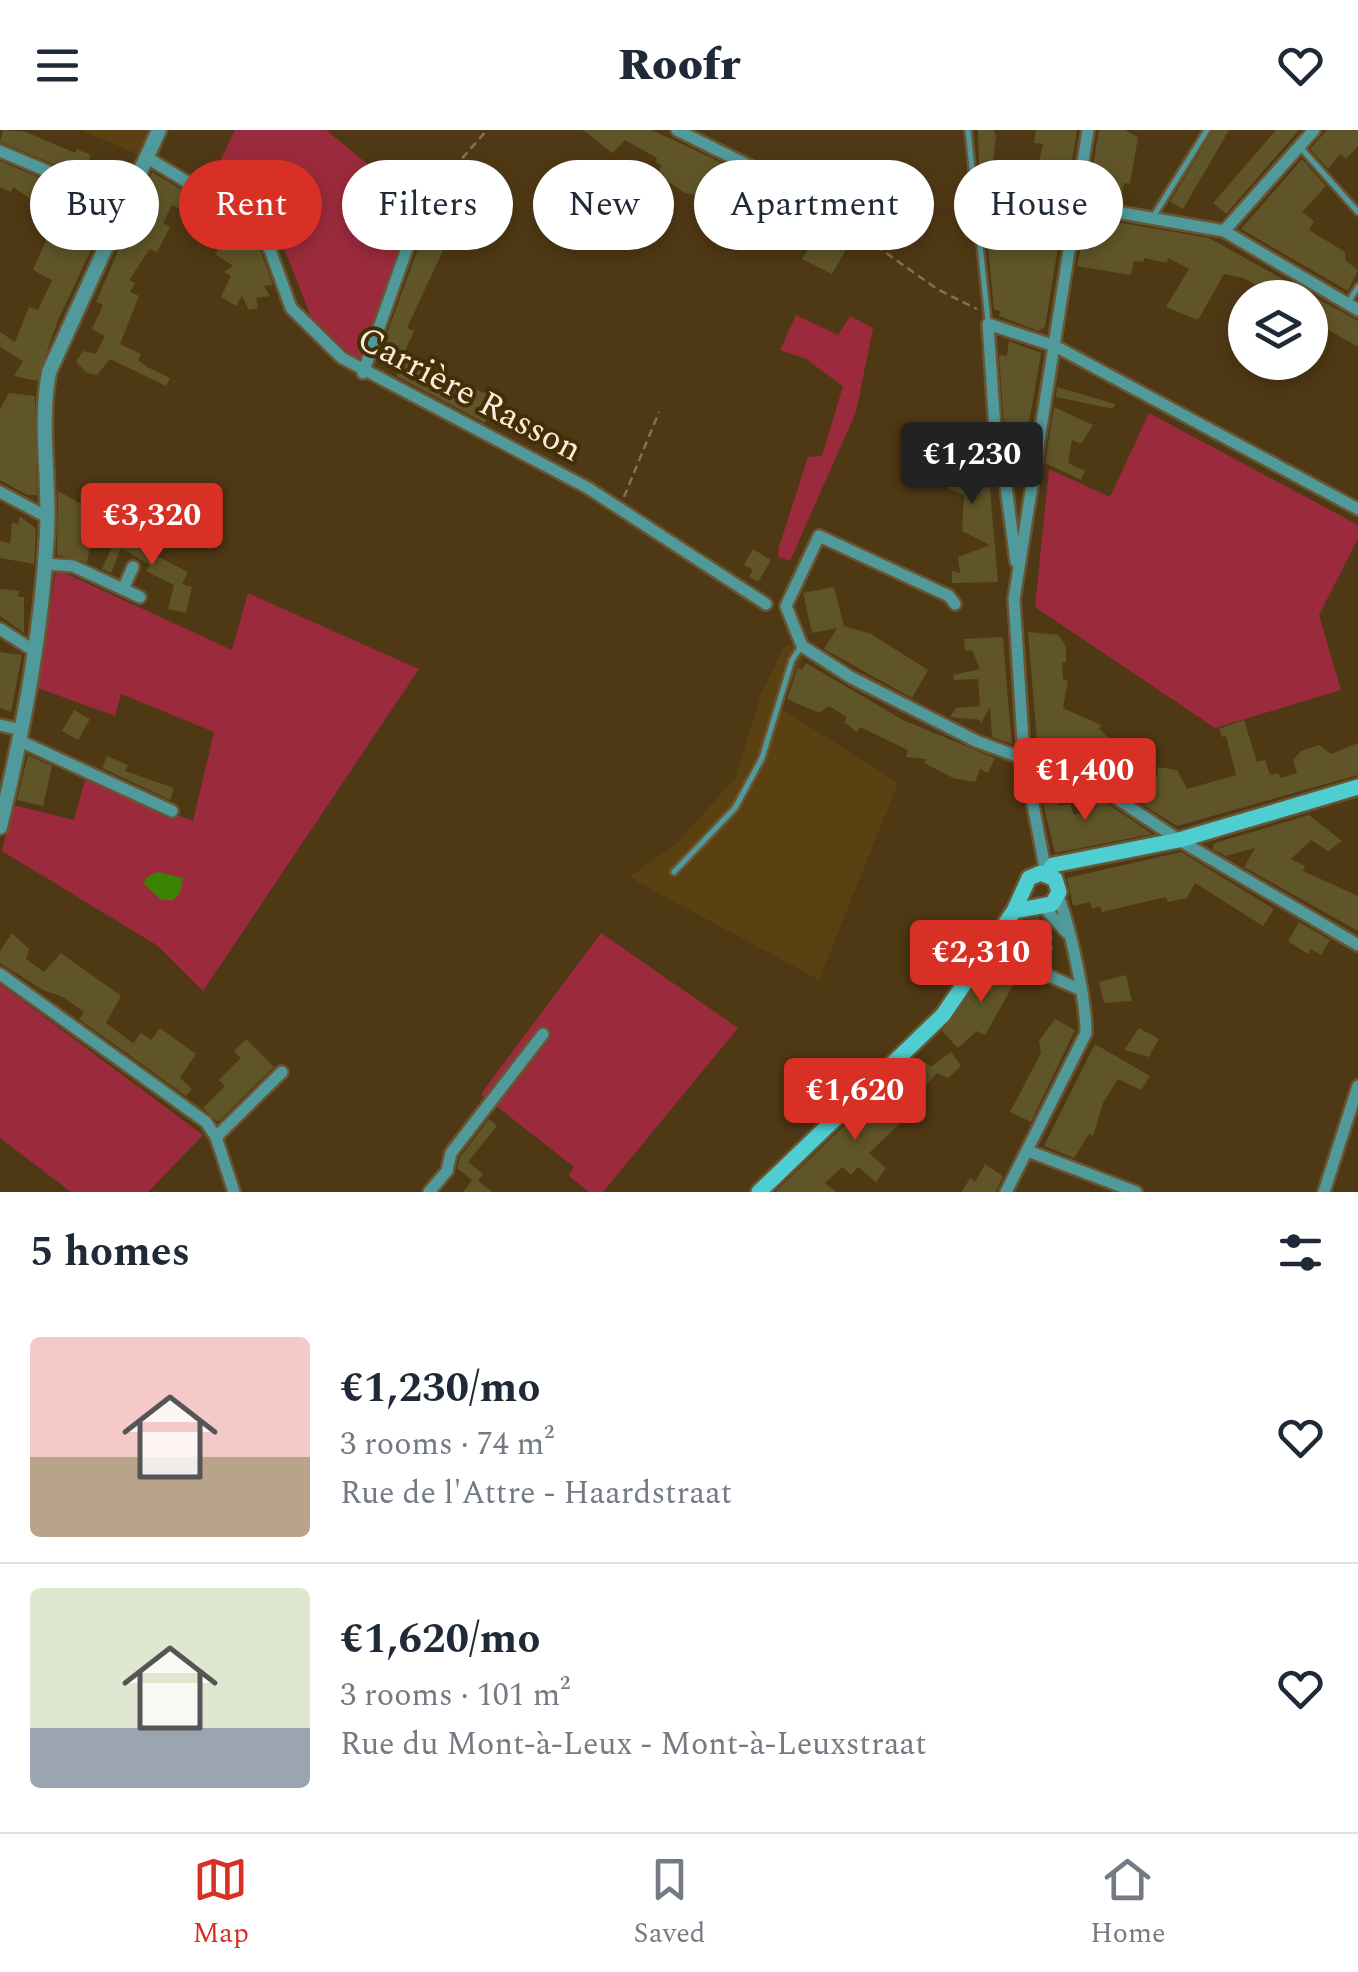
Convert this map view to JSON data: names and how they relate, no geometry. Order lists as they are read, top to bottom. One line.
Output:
{"streets":{"street":["Carrière Rasson"]},"page":{"header":"Roofr","chip":["Buy","Rent","Filters","New","Apartment","House"],"price":["€1,230","€3,320","€1,400","€2,310","€1,620"],"heading":"5 homes","list":[{"name":"€1,230/mo","note":"3 rooms · 74 m² · Rue de l'Attre - Haardstraat"},{"name":"€1,620/mo","note":"3 rooms · 101 m² · Rue du Mont-à-Leux - Mont-à-Leuxstraat"}],"tabs":["Map","Saved","Home"]}}
